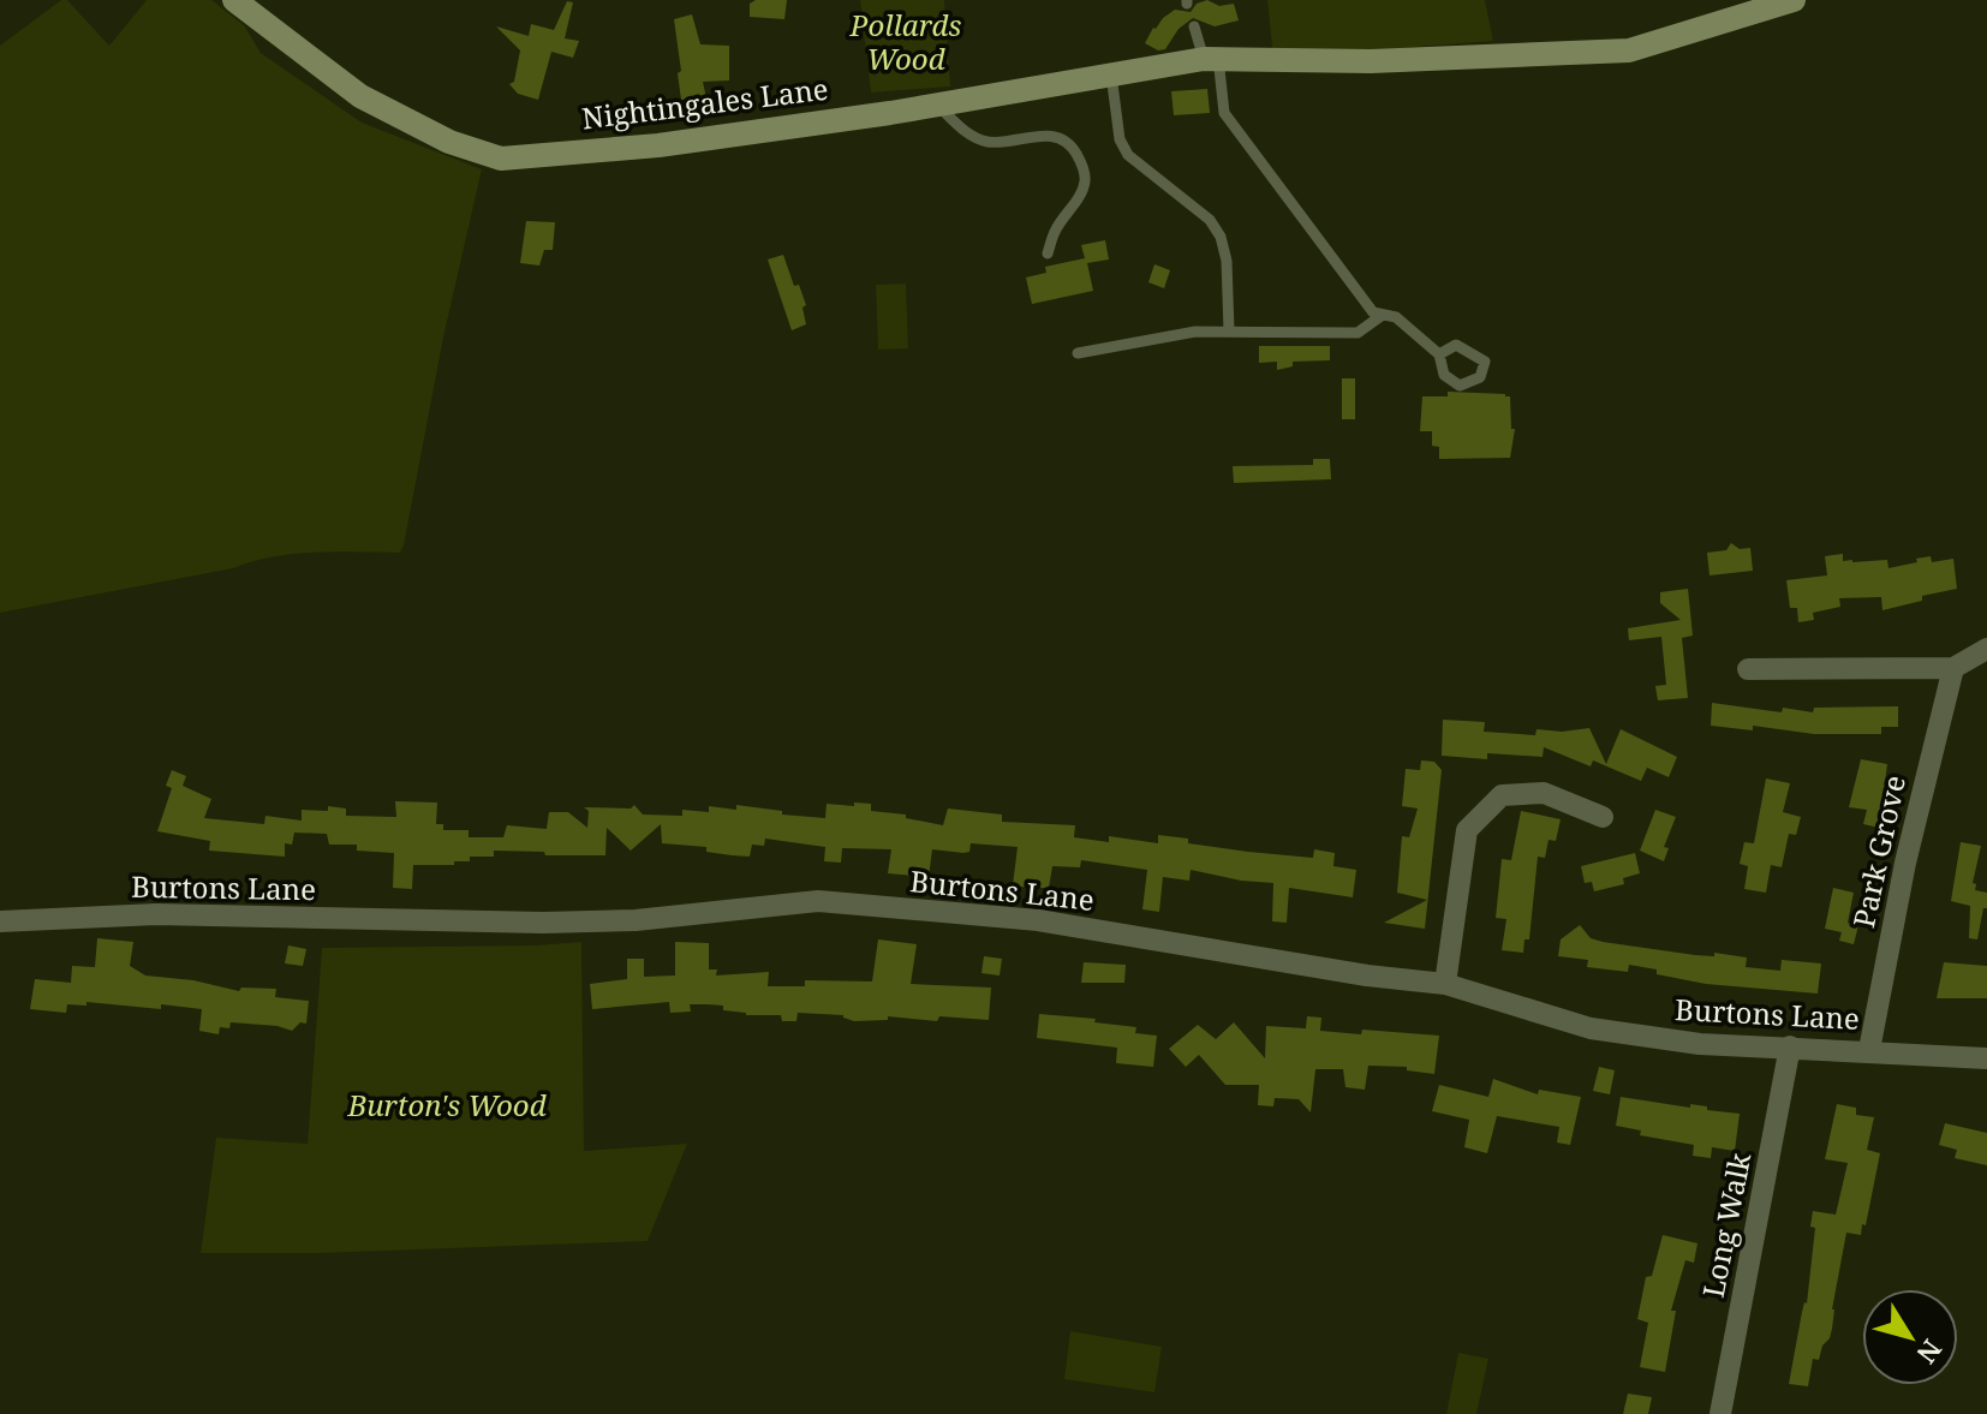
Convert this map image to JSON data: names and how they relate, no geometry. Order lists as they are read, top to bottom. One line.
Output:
{"streets":{"main road":["Nightingales Lane"],"street":["Park Grove","Burtons Lane","Long Walk"]},"crossings":[["Park Grove","Burtons Lane"],["Burtons Lane","Long Walk"]],"parks":["Pollards Wood","Burton's Wood"],"north":"bottom right"}
